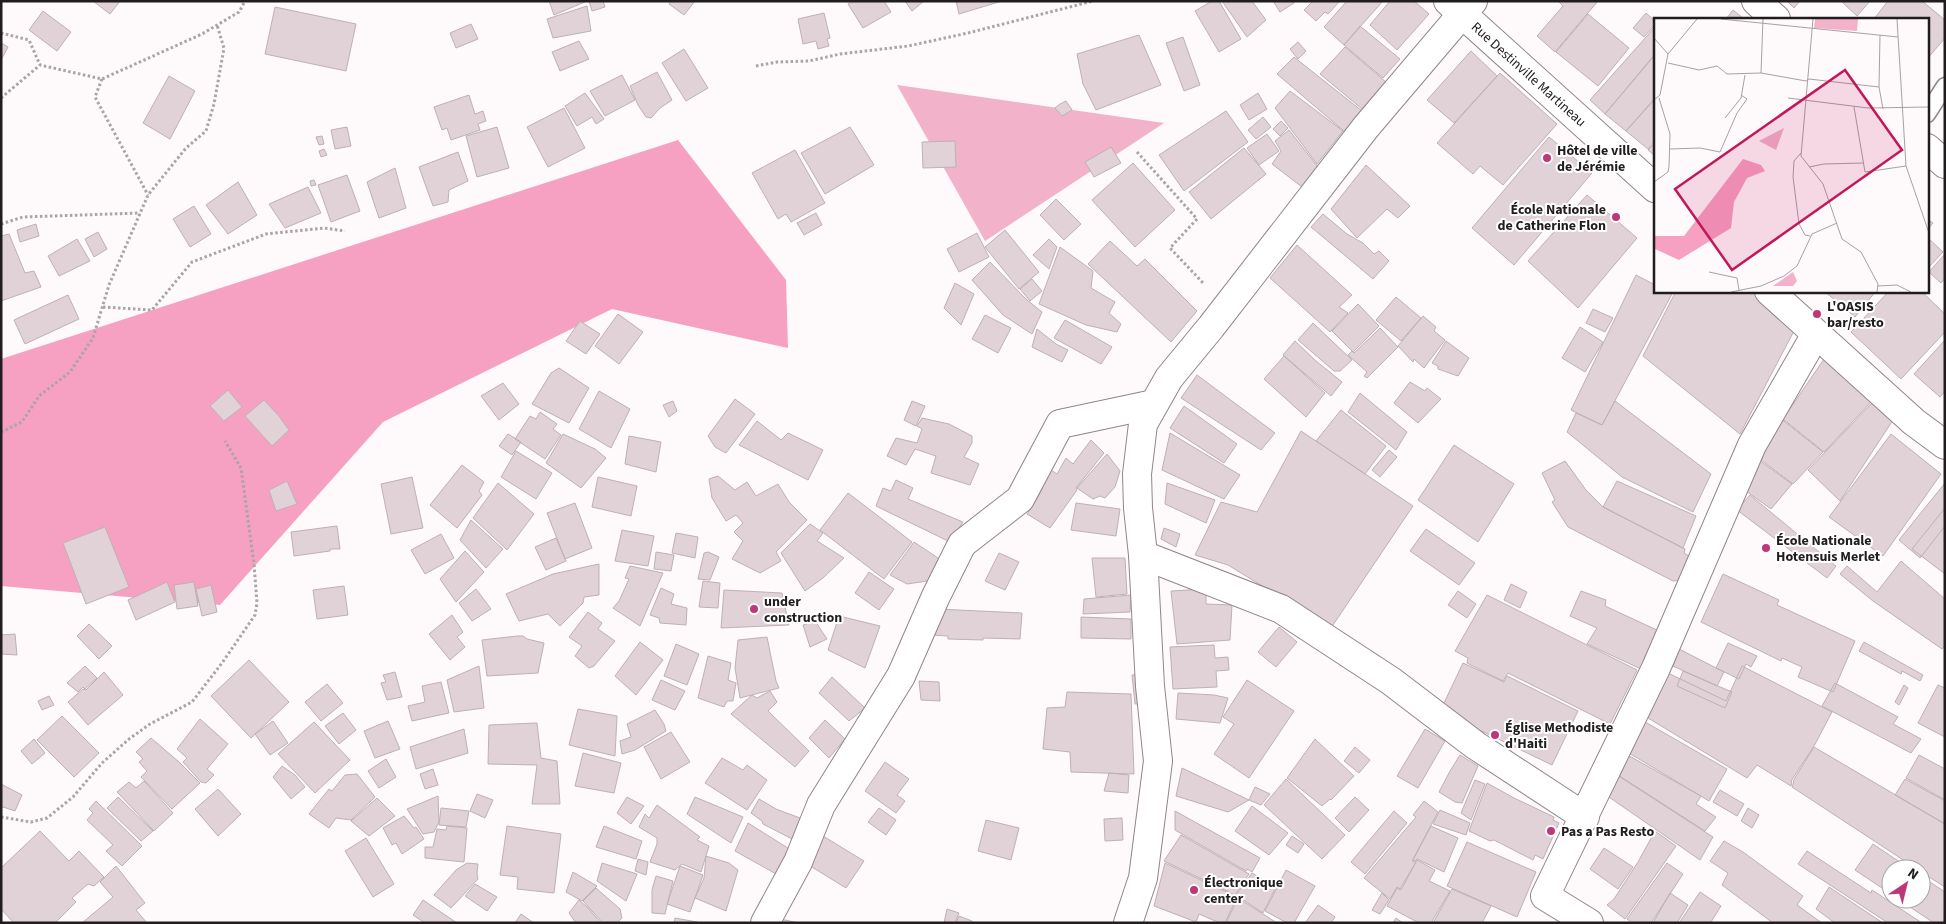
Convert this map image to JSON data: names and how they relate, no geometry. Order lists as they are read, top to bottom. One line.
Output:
{"streets":{"street":["Rue Destinville Martineau"]},"places":["Hôtel de ville de Jérémie","École Nationale de Catherine Flon","L'OASIS bar/resto","École Nationale Hotensuis Merlet","under construction","Église Methodiste d'Haiti","Pas a Pas Resto","Électronique center"],"north":"top right"}
